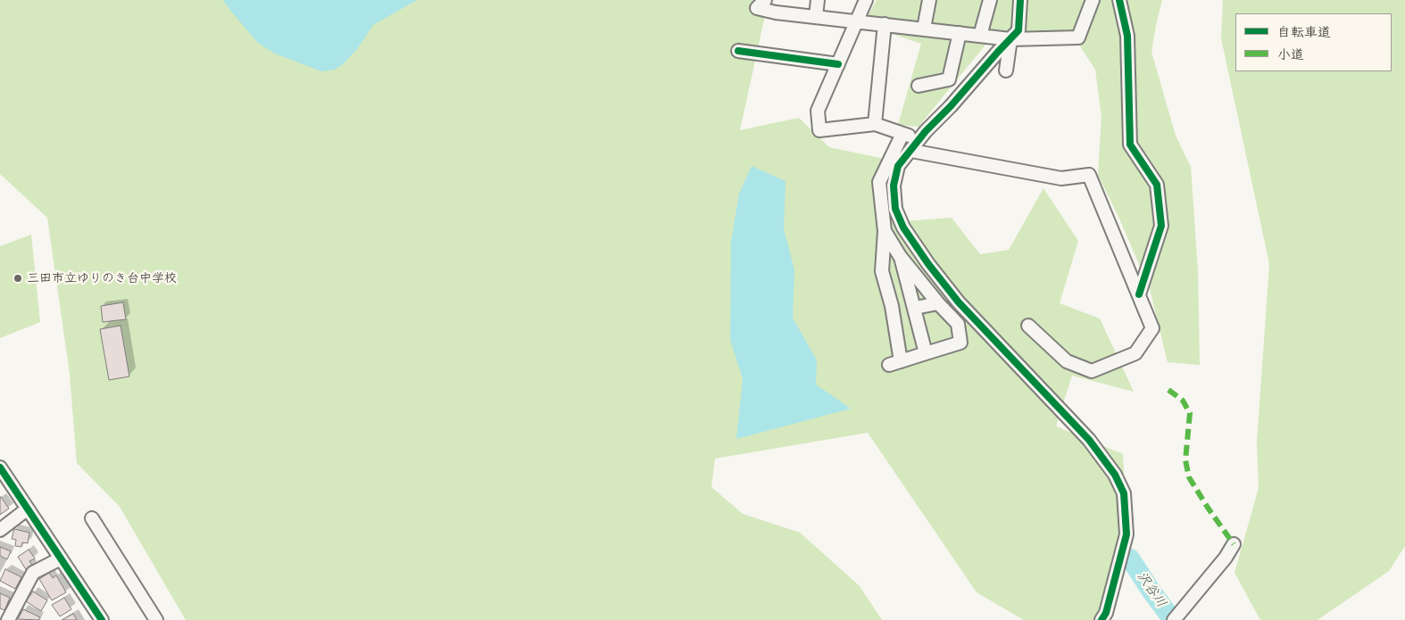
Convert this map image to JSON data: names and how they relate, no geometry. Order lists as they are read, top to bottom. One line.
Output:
{"water":["沢谷川"],"places":["三田市立ゆりのき台中学校"],"legend":["自転車道","小道"]}
